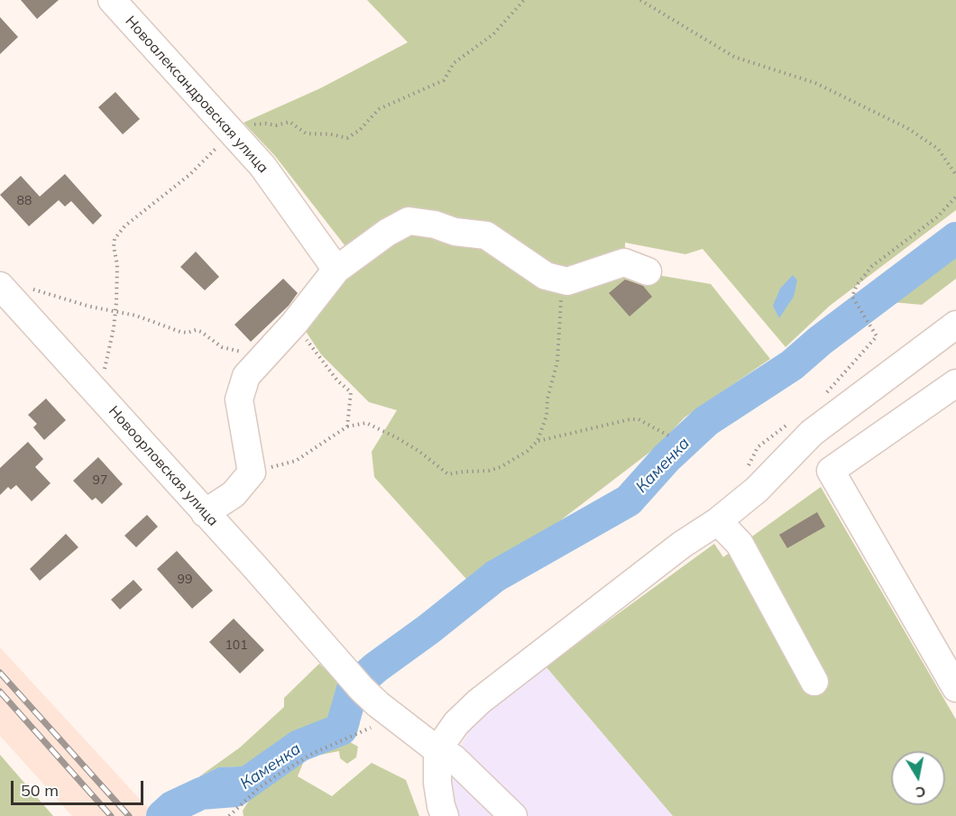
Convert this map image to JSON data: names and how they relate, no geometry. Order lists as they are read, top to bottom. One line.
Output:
{"streets":{"street":["Новоалександровская улица","Новоорловская улица"]},"water":["Каменка"],"house_numbers":["88","97","99","101"],"scale_bar":"50 m","north":"bottom"}
